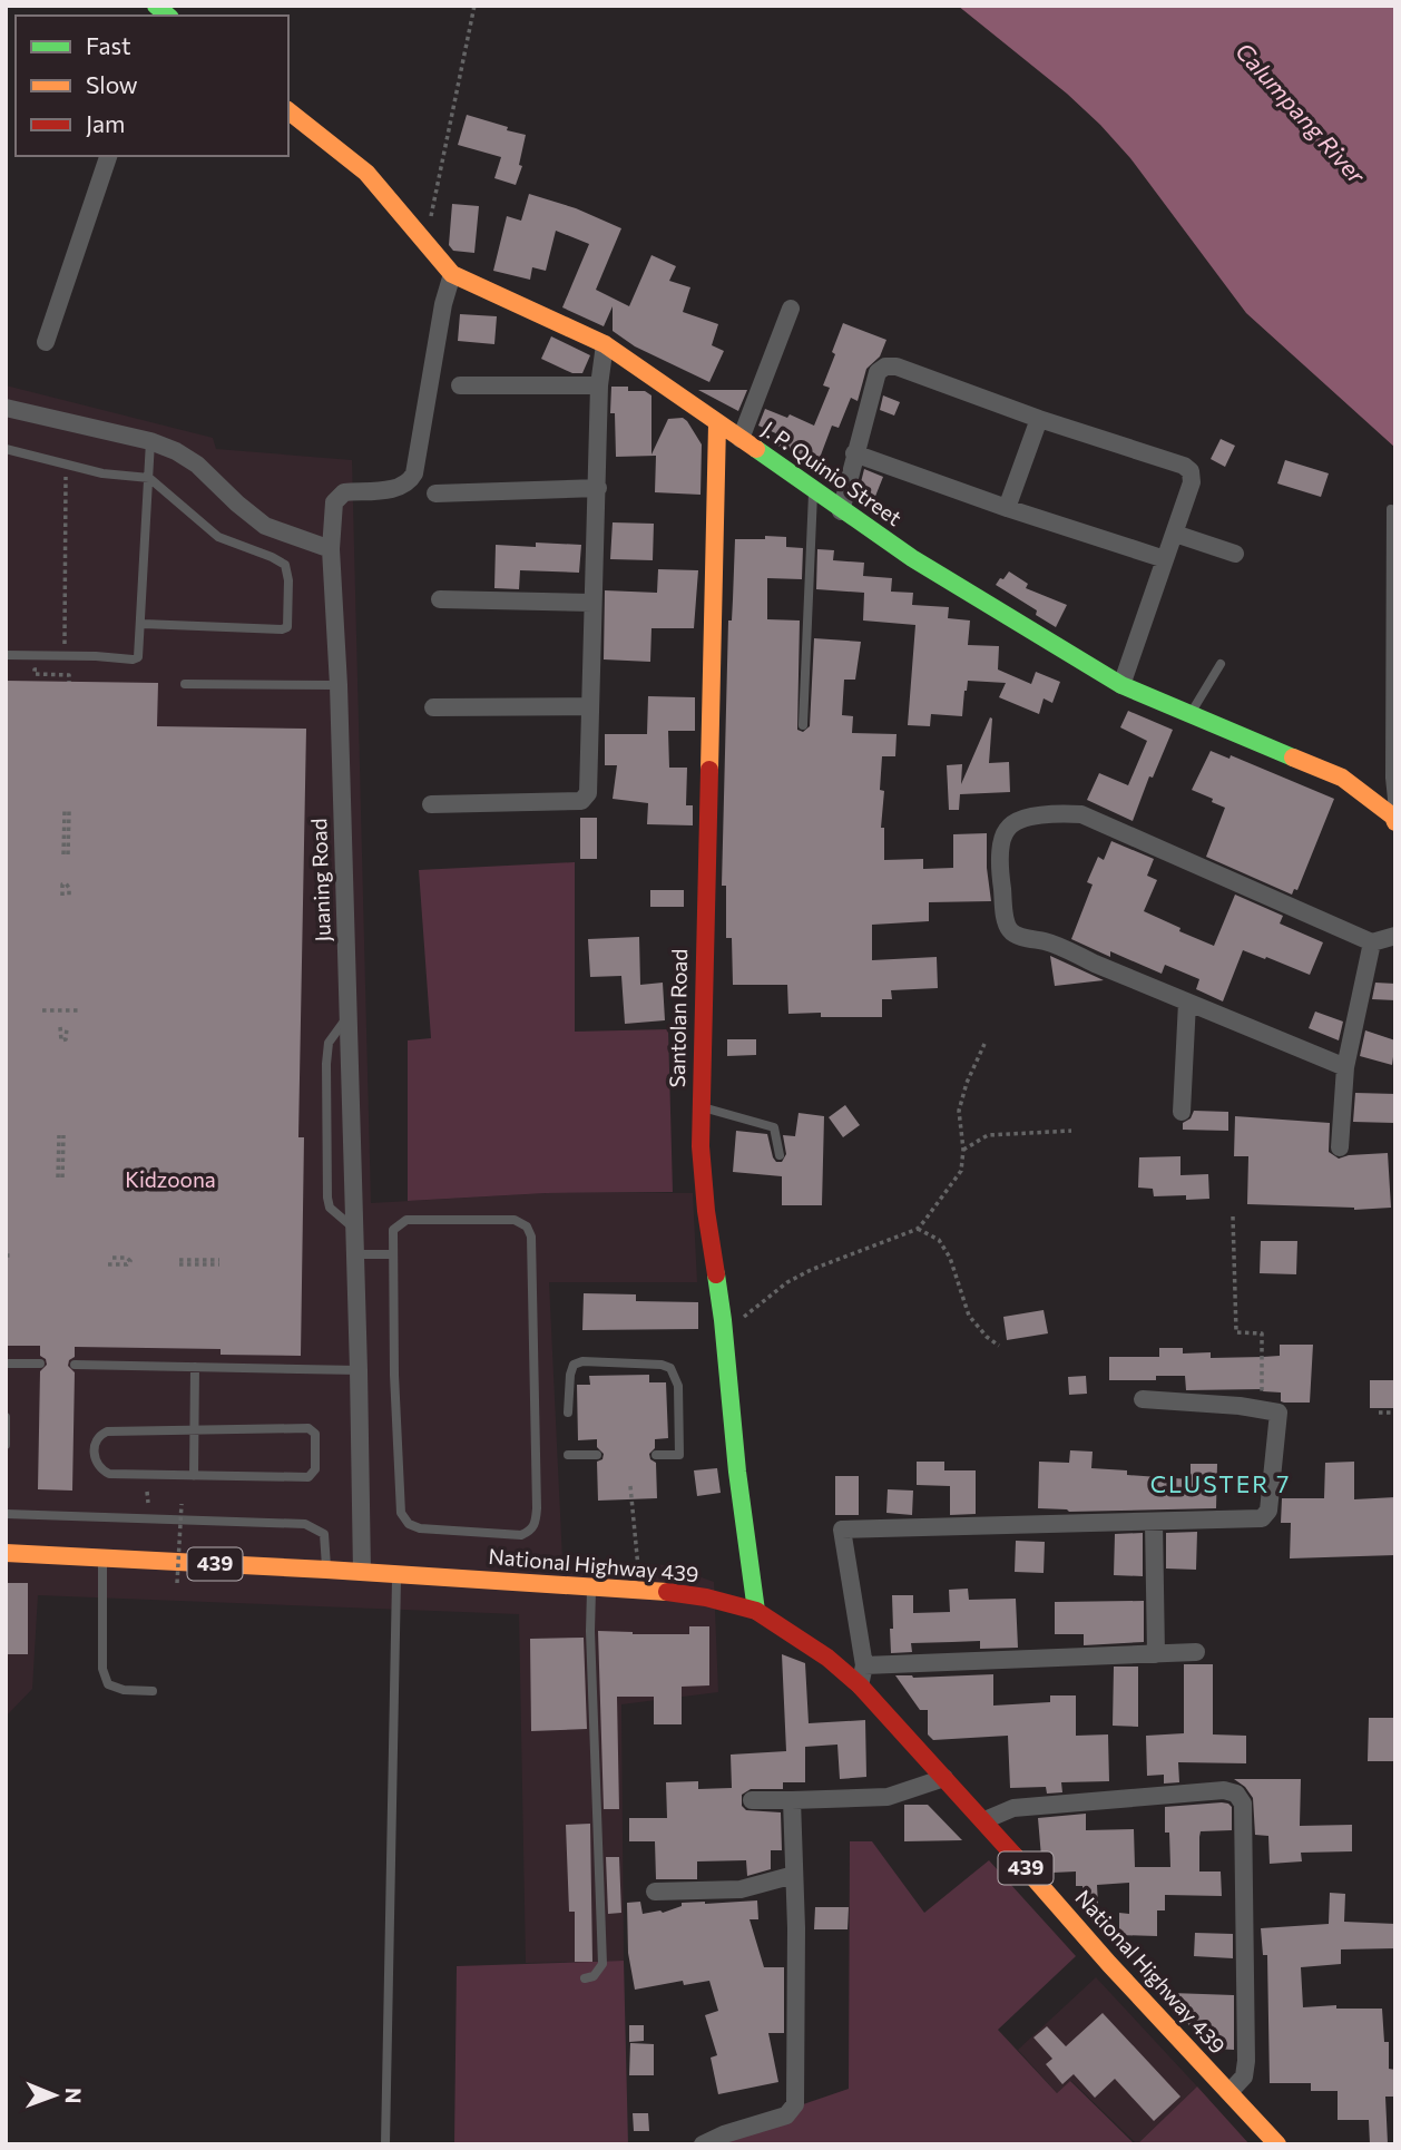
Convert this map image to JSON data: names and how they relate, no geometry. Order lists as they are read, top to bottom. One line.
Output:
{"streets":{"street":["J. P. Quinio Street","Juaning Road","Santolan Road","439","National Highway 439"]},"crossings":[["J. P. Quinio Street","Juaning Road"],["J. P. Quinio Street","Santolan Road"],["Juaning Road","National Highway 439"],["Santolan Road","National Highway 439"]],"districts":["CLUSTER 7"],"water":["Calumpang River"],"parks":["Kidzoona"],"legend":["Fast","Slow","Jam"],"north":"right"}
